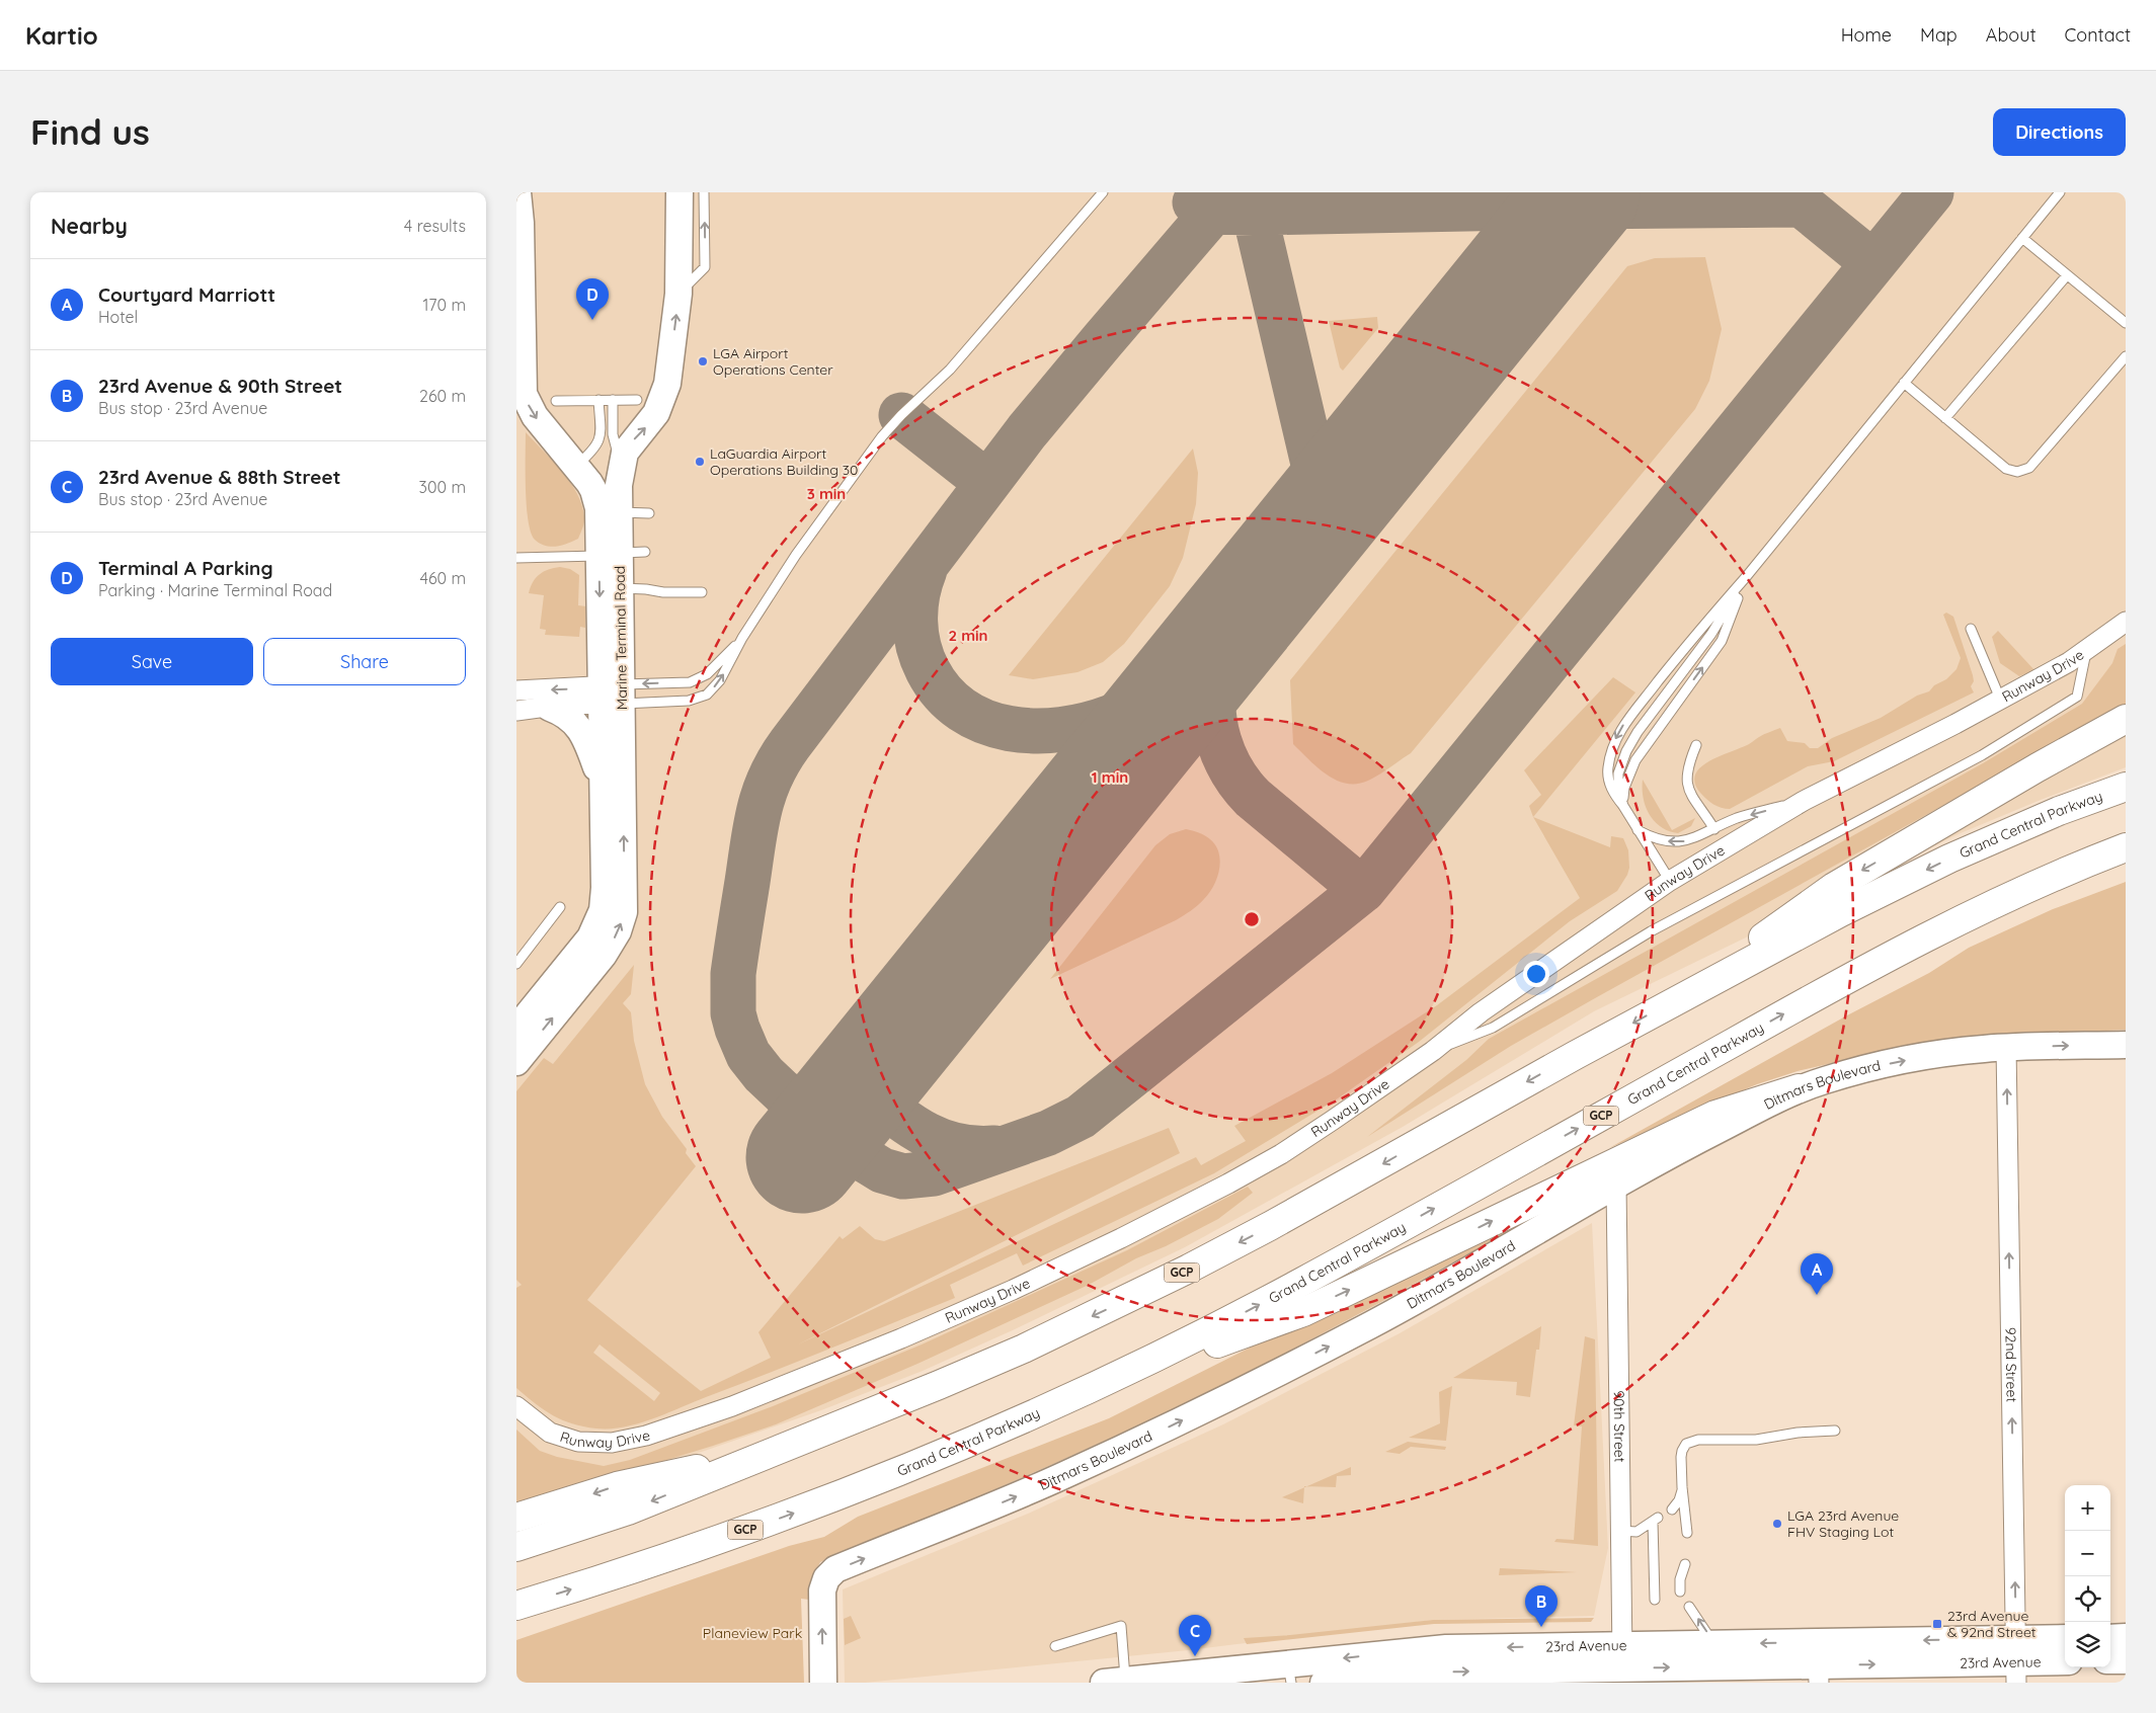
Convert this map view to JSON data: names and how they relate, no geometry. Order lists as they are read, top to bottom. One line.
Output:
{"streets":{"highway":["Grand Central Parkway","GCP"],"street":["Marine Terminal Road","Runway Drive","Ditmars Boulevard","92nd Street","90th Street","23rd Avenue"]},"crossings":[["Ditmars Boulevard","92nd Street"],["Ditmars Boulevard","90th Street"],["92nd Street","23rd Avenue"],["90th Street","23rd Avenue"]],"one_way":["Ditmars Boulevard","92nd Street"],"parks":["Planeview Park"],"places":{"other":["LGA Airport Operations Center","LaGuardia Airport Operations Building 30","LGA 23rd Avenue FHV Staging Lot"],"transit":["23rd Avenue & 92nd Street"]},"page":{"header":"Kartio","nav":["Home","Map","About","Contact"],"buttons":["Directions",["Save","Share"]],"title":"Find us","heading":["Nearby","4 results"],"list":[{"mark":"A","name":"Courtyard Marriott","note":"Hotel","value":"170 m"},{"mark":"B","name":"23rd Avenue & 90th Street","note":"Bus stop · 23rd Avenue","value":"260 m"},{"mark":"C","name":"23rd Avenue & 88th Street","note":"Bus stop · 23rd Avenue","value":"300 m"},{"mark":"D","name":"Terminal A Parking","note":"Parking · Marine Terminal Road","value":"460 m"}],"pins":["D","A","B","C"],"map_buttons":["+","−"]},"rings":["3 min","2 min","1 min"]}
